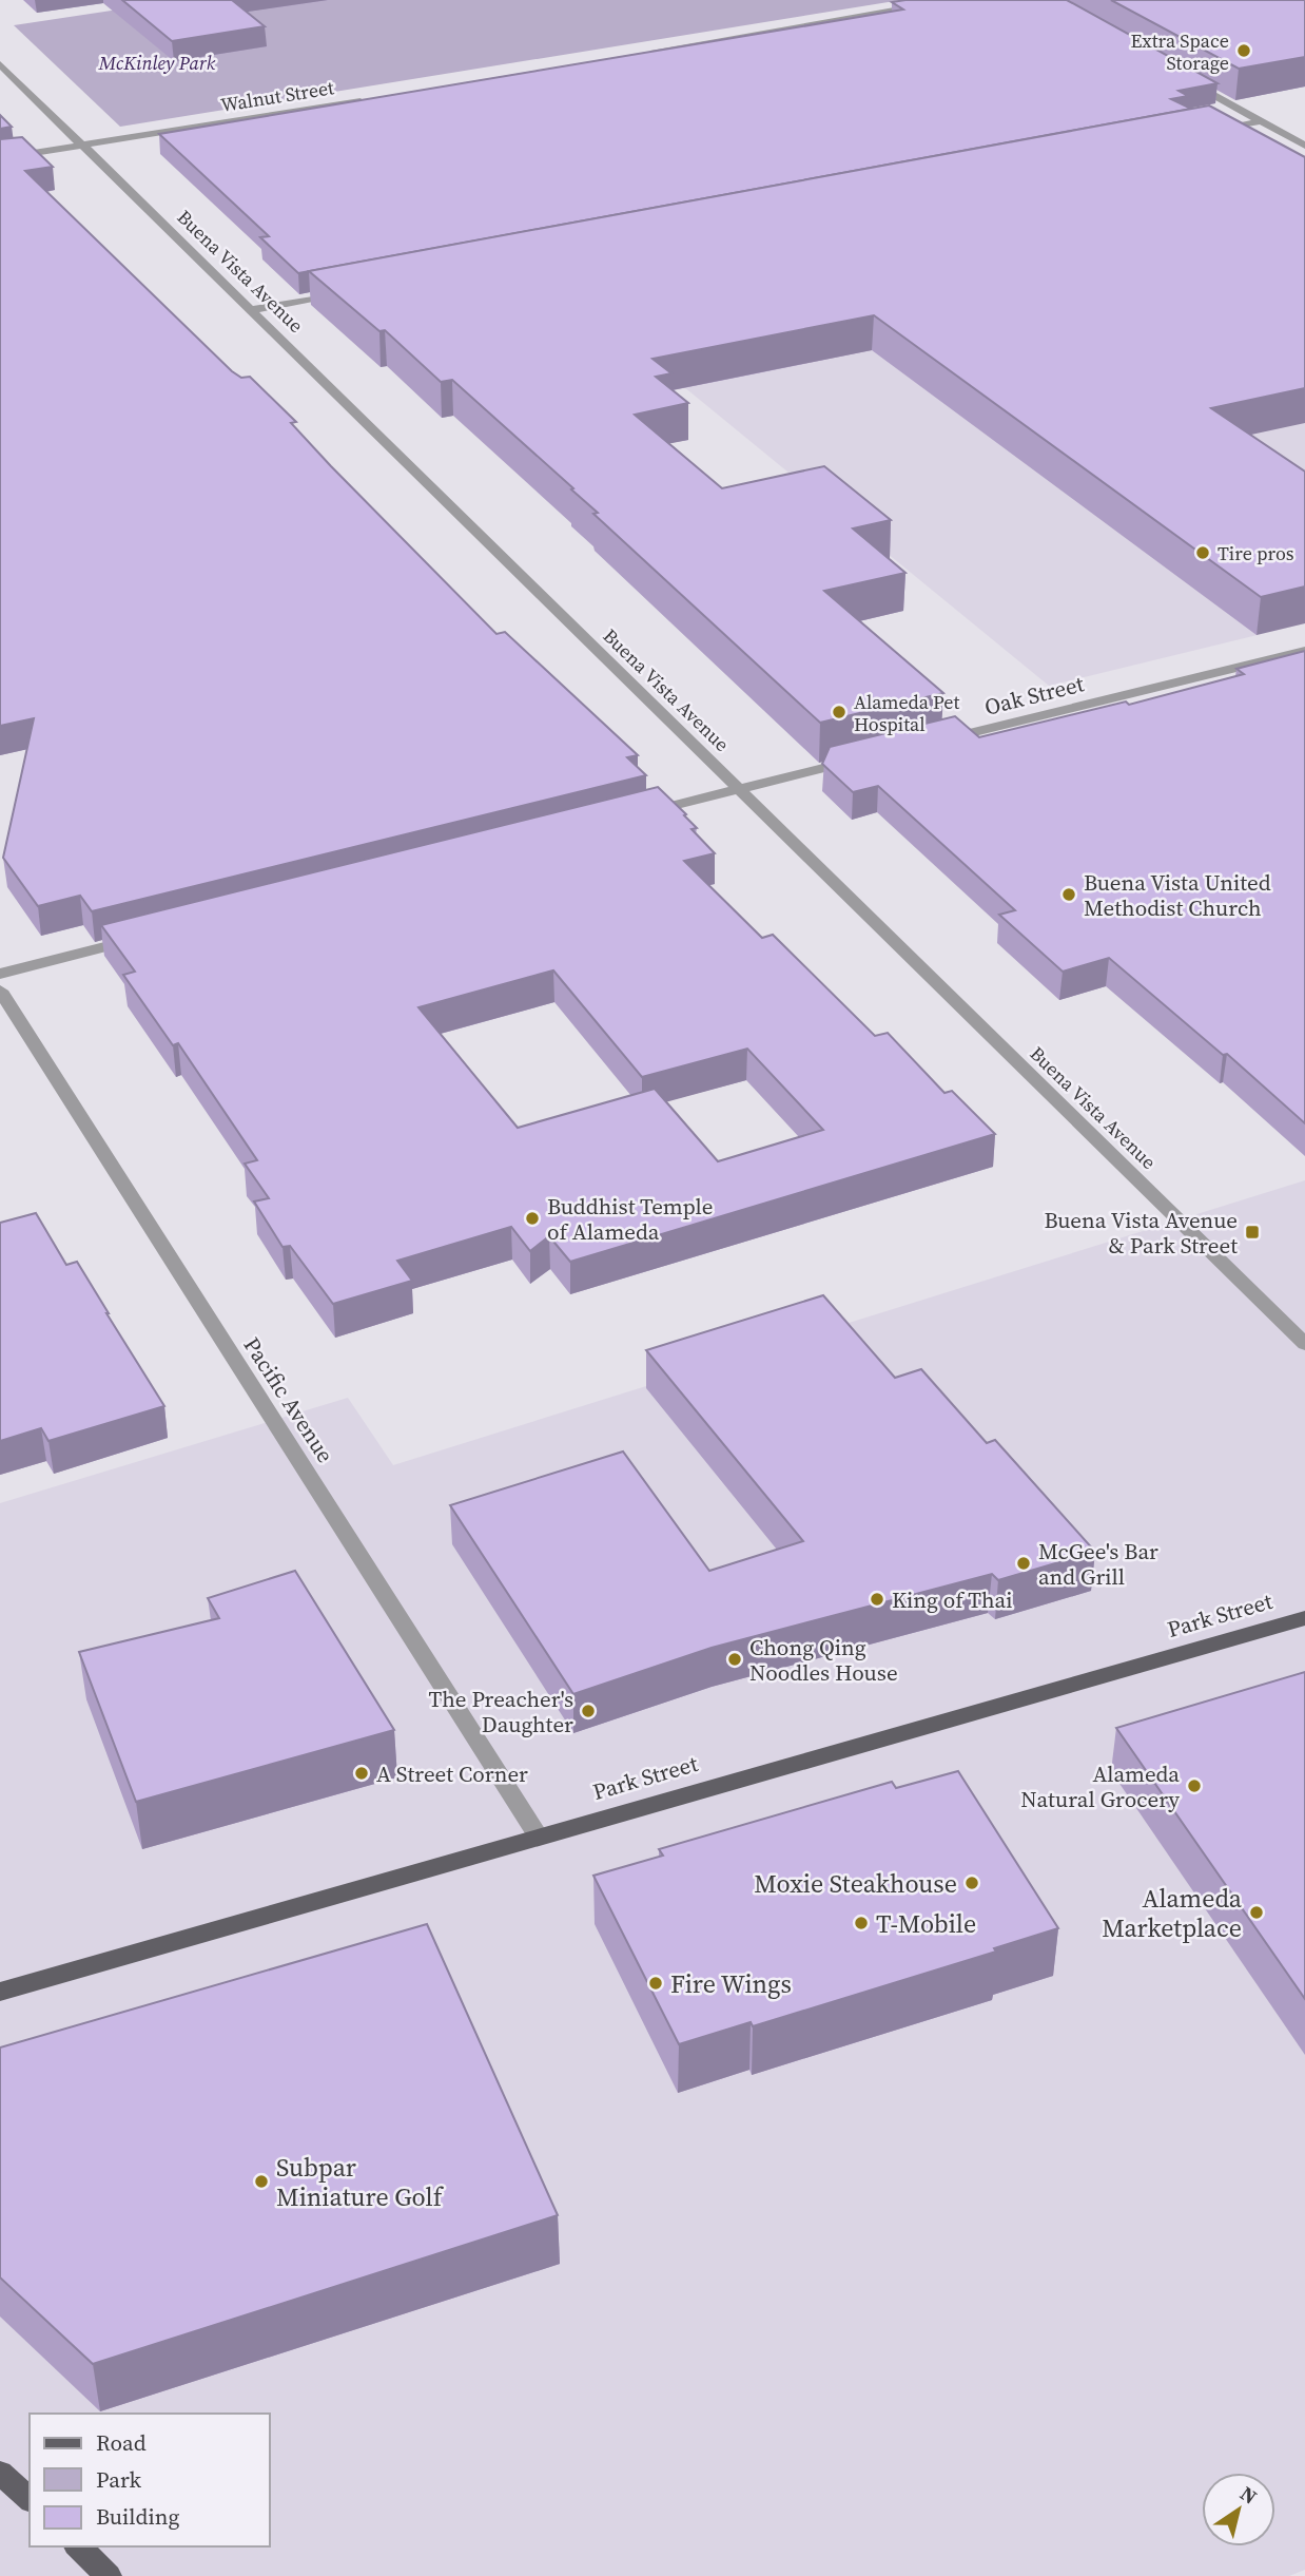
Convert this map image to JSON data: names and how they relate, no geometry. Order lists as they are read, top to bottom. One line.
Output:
{"streets":{"main road":["Park Street"],"street":["Walnut Street","Buena Vista Avenue","Oak Street","Pacific Avenue"]},"crossings":[["Walnut Street","Buena Vista Avenue"],["Pacific Avenue","Park Street"]],"parks":["McKinley Park"],"places":{"other":["Extra Space Storage","Tire pros","Alameda Pet Hospital","Buena Vista United Methodist Church","Buddhist Temple of Alameda","McGee's Bar and Grill","King of Thai","Chong Qing Noodles House","The Preacher's Daughter","A Street Corner","Alameda Natural Grocery","Moxie Steakhouse","Alameda Marketplace","T-Mobile","Fire Wings","Subpar Miniature Golf"],"transit":["Buena Vista Avenue & Park Street"]},"legend":["Road","Park","Building"],"north":"top right"}
